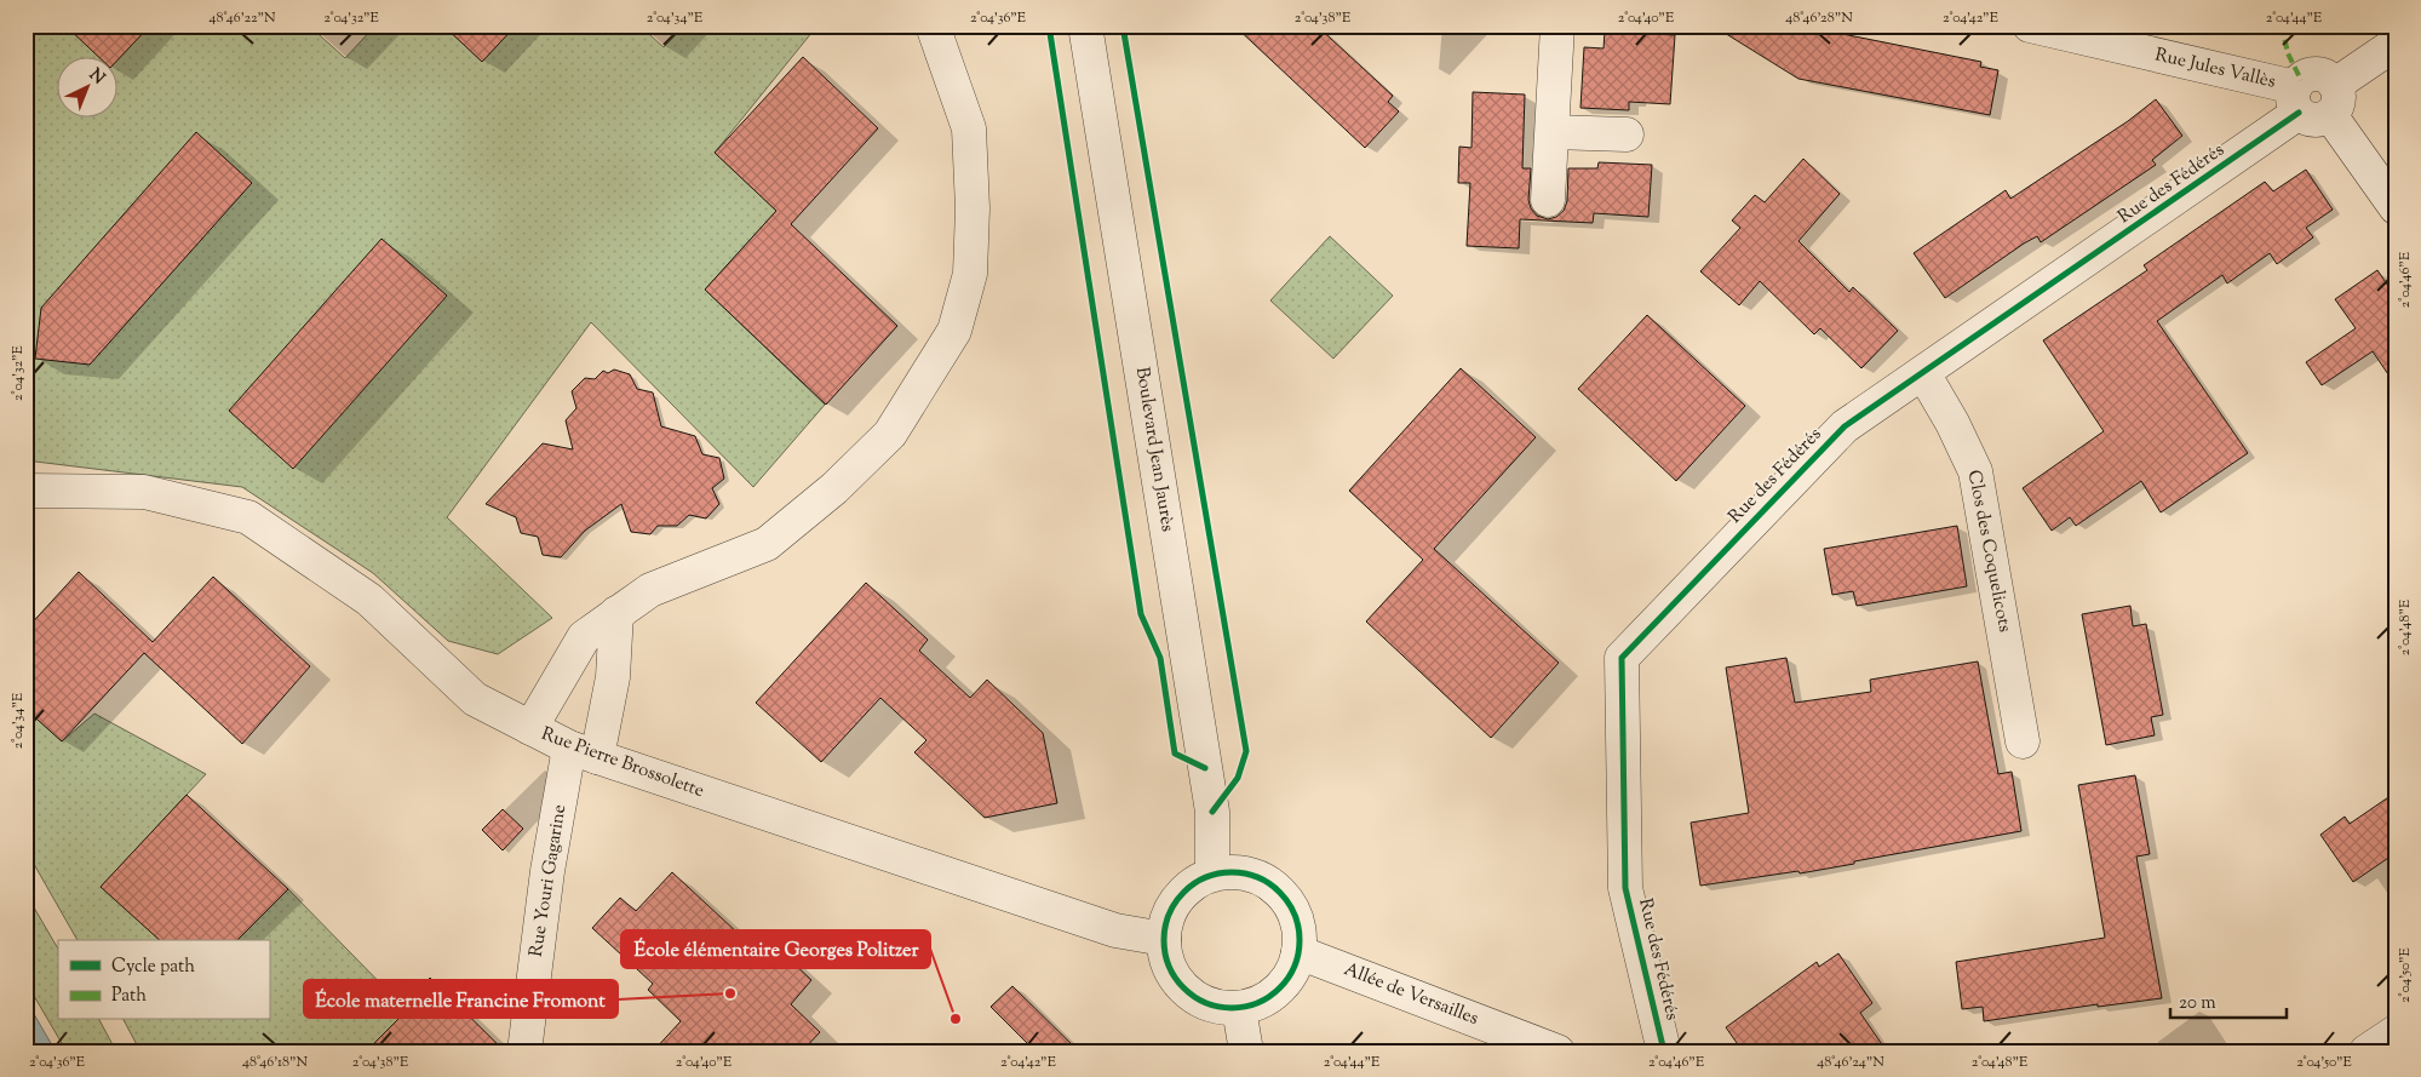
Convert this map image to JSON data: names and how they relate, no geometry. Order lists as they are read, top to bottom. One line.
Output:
{"streets":{"street":["Rue Jules Vallès","Rue des Fédérés","Boulevard Jean Jaurès","Clos des Coquelicots","Rue Pierre Brossolette","Rue Youri Gagarine","Allée de Versailles"]},"crossings":[["Rue Jules Vallès","Rue des Fédérés"],["Rue des Fédérés","Clos des Coquelicots"],["Boulevard Jean Jaurès","Rue Pierre Brossolette"],["Boulevard Jean Jaurès","Allée de Versailles"],["Rue Pierre Brossolette","Rue Youri Gagarine"],["Rue Pierre Brossolette","Allée de Versailles"]],"places":["École maternelle Francine Fromont","École élémentaire Georges Politzer"],"legend":["Cycle path","Path"],"scale_bar":"20 m","north":"top right","coordinates":["48°46'22\"N","2°04'32\"E","2°04'34\"E","2°04'36\"E","2°04'38\"E","2°04'40\"E","48°46'28\"N","2°04'42\"E","2°04'44\"E","2°04'46\"E","2°04'48\"E","2°04'50\"E","48°46'18\"N","48°46'24\"N"]}
